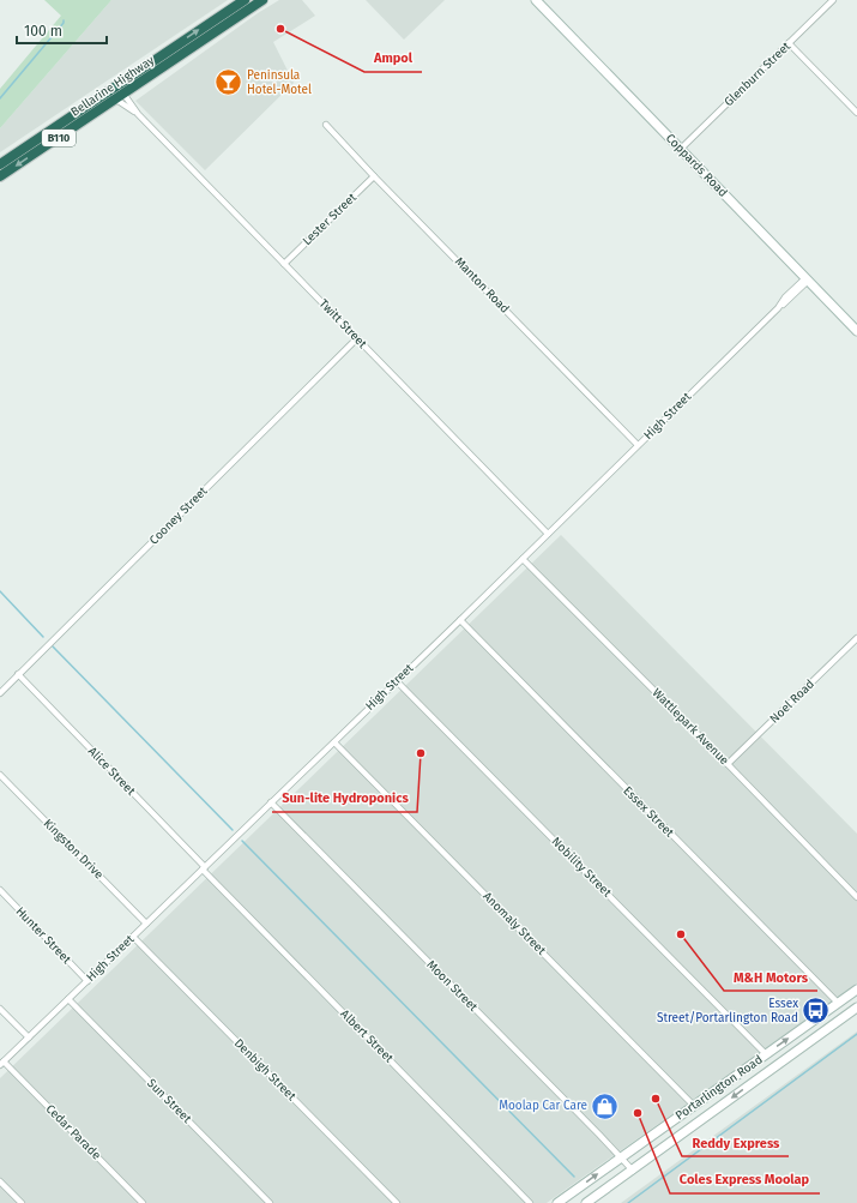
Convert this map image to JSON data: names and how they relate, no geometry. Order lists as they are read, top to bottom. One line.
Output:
{"streets":{"highway":["Bellarine Highway","B110"],"main road":["Coppards Road","Portarlington Road"],"street":["Glenburn Street","Lester Street","Manton Road","Twitt Street","High Street","Cooney Street","Noel Road","Wattlepark Avenue","Alice Street","Essex Street","Kingston Drive","Nobility Street","Anomaly Street","Hunter Street","Moon Street","Albert Street","Denbigh Street","Sun Street","Cedar Parade"]},"crossings":[["Glenburn Street","Coppards Road"],["Bellarine Highway","Twitt Street"],["Coppards Road","High Street"],["Lester Street","Manton Road"],["Lester Street","Twitt Street"],["Manton Road","High Street"],["Twitt Street","High Street"],["Twitt Street","Cooney Street"],["High Street","Wattlepark Avenue"],["High Street","Alice Street"],["High Street","Essex Street"],["High Street","Kingston Drive"],["High Street","Nobility Street"],["High Street","Anomaly Street"],["High Street","Hunter Street"],["High Street","Moon Street"],["High Street","Albert Street"],["High Street","Denbigh Street"],["High Street","Sun Street"],["High Street","Cedar Parade"],["Cooney Street","Alice Street"],["Noel Road","Wattlepark Avenue"],["Alice Street","Albert Street"],["Essex Street","Portarlington Road"],["Nobility Street","Portarlington Road"],["Anomaly Street","Portarlington Road"],["Moon Street","Portarlington Road"]],"places":{"other":["Ampol","Sun-lite Hydroponics","M&H Motors","Reddy Express","Coles Express Moolap"],"bar":["Peninsula Hotel-Motel"],"bus stop":["Essex Street/Portarlington Road"],"shop":["Moolap Car Care"]},"scale_bar":"100 m"}
